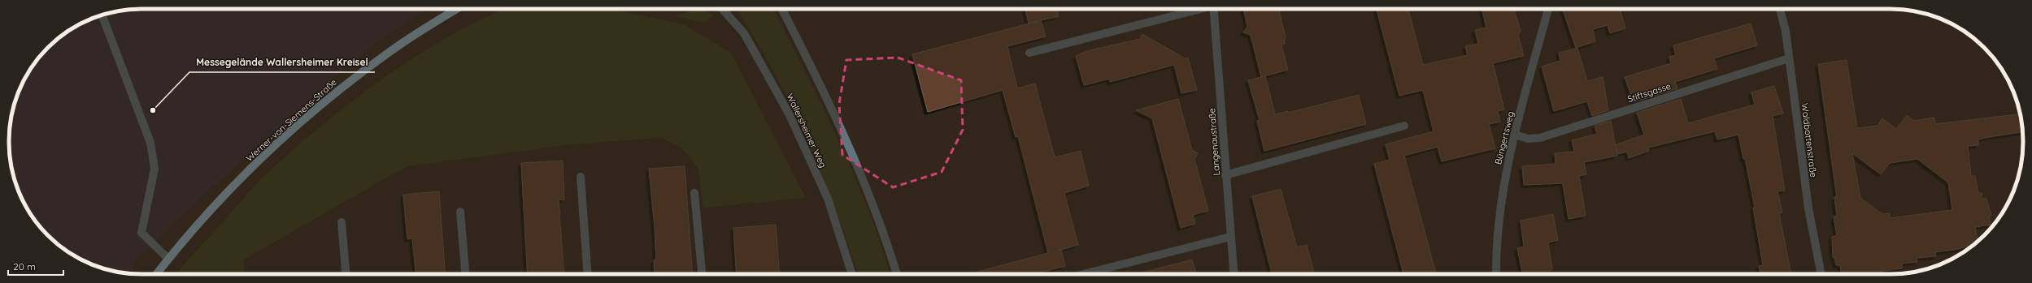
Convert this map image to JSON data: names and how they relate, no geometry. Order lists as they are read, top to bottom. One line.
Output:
{"streets":{"main road":["Werner-von-Siemens-Straße"],"street":["Stiftsgasse","Wallersheimer Weg","Büngertsweg","Waldbottenstraße","Langenaustraße"]},"crossings":[["Stiftsgasse","Büngertsweg"],["Stiftsgasse","Waldbottenstraße"]],"places":["Messegelände Wallersheimer Kreisel"],"scale_bar":"20 m"}
